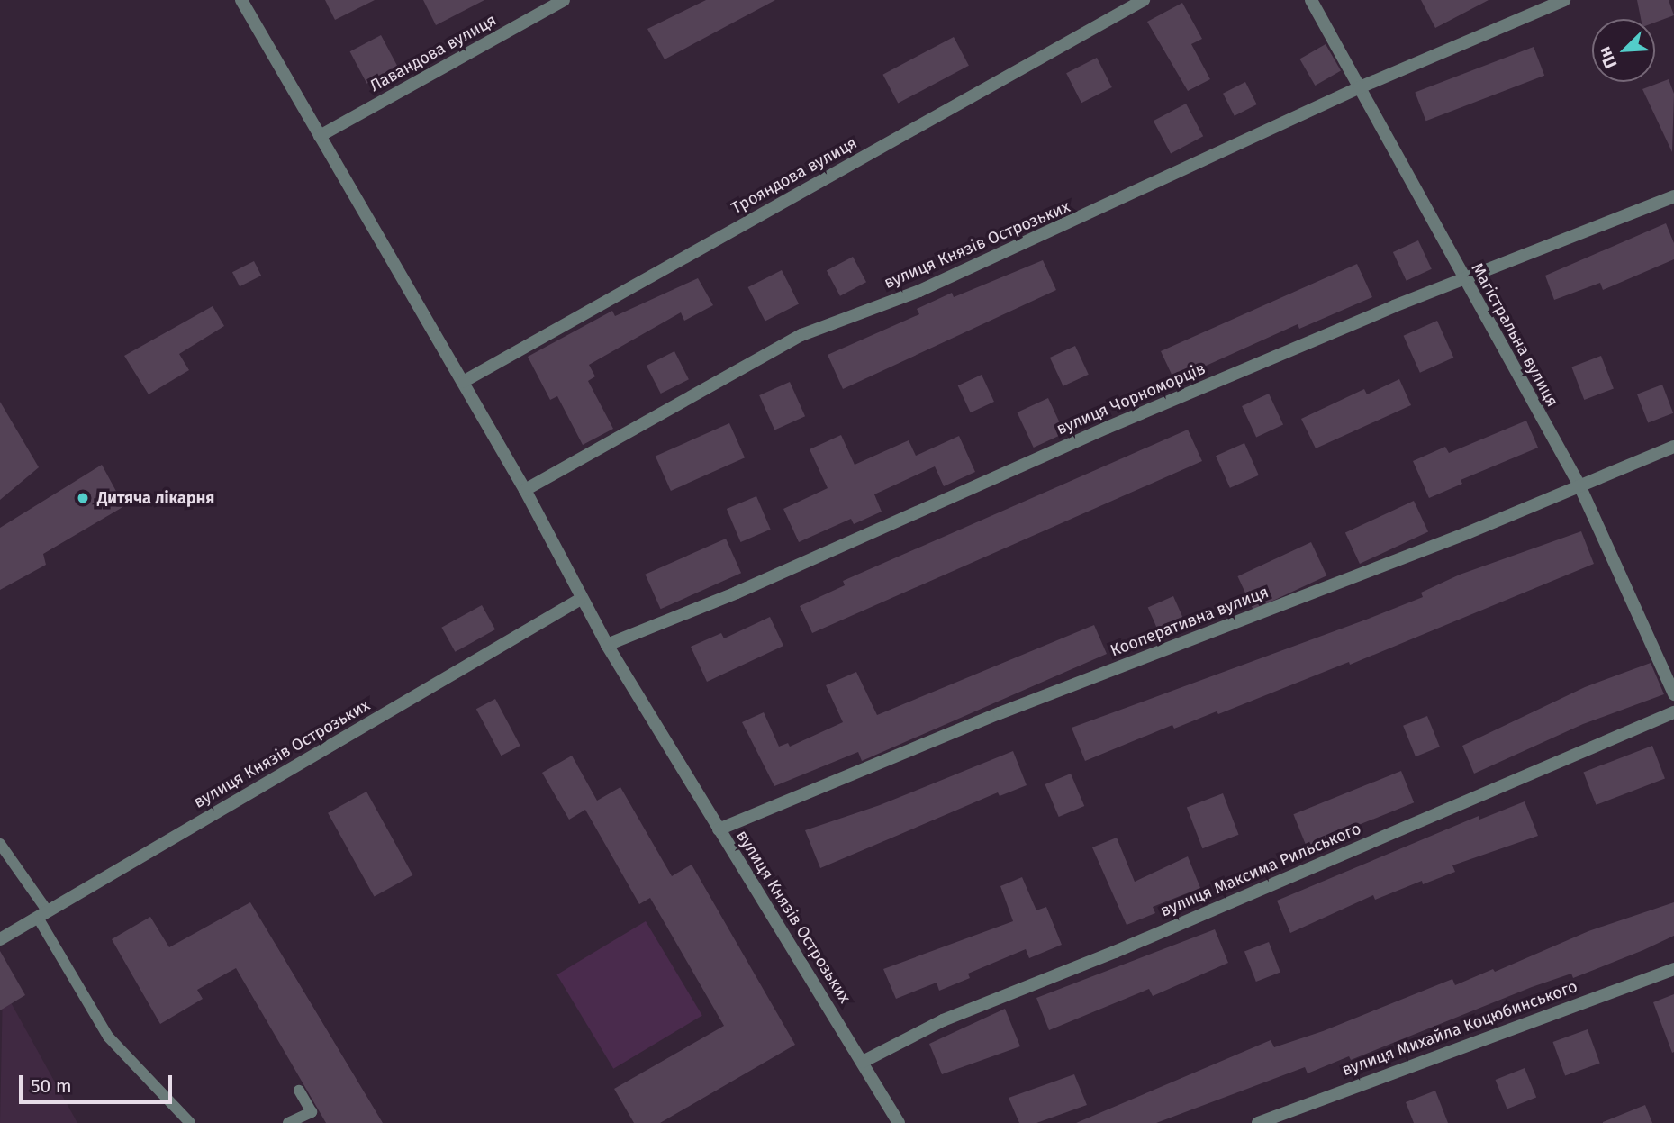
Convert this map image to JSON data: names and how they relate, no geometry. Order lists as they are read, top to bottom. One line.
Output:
{"streets":{"street":["Лавандова вулиця","Трояндова вулиця","вулиця Князів Острозьких","Магістральна вулиця","вулиця Чорноморців","Кооперативна вулиця","вулиця Максима Рильського","вулиця Михайла Коцюбинського"]},"crossings":[["вулиця Князів Острозьких","Магістральна вулиця"],["вулиця Князів Острозьких","вулиця Чорноморців"],["вулиця Князів Острозьких","Кооперативна вулиця"],["вулиця Князів Острозьких","вулиця Максима Рильського"],["Магістральна вулиця","вулиця Чорноморців"],["Магістральна вулиця","Кооперативна вулиця"]],"places":["Дитяча лікарня"],"scale_bar":"50 m","north":"bottom left"}
